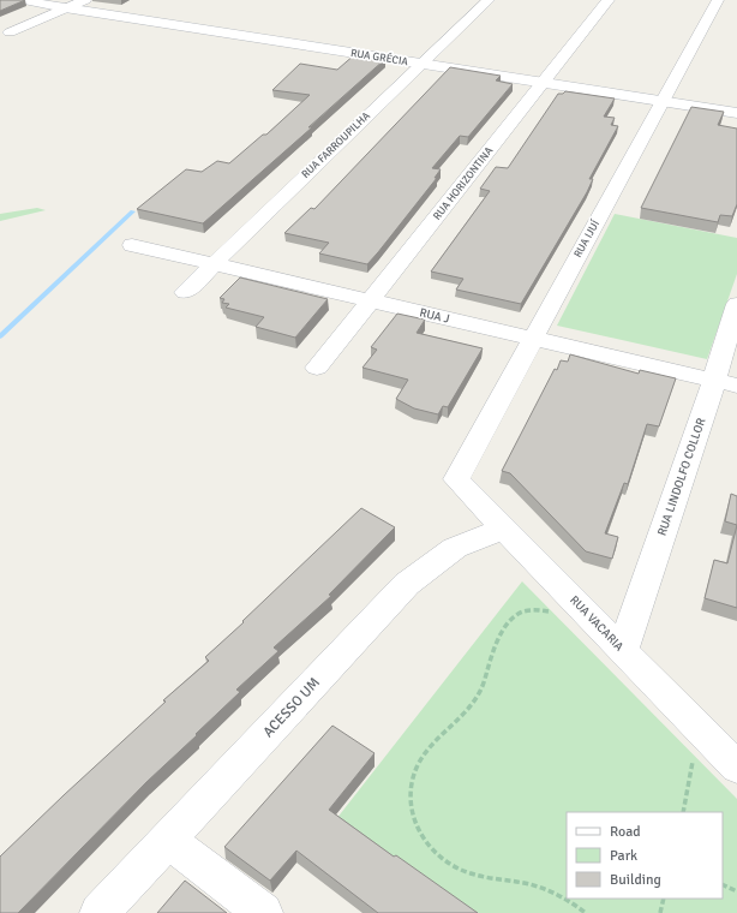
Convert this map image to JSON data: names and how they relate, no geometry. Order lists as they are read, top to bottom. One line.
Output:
{"streets":{"street":["RUA GRÉCIA","RUA FARROUPILHA","RUA HORIZONTINA","RUA IJUÍ","RUA J","RUA LINDOLFO COLLOR","RUA VACARIA","ACESSO UM"]},"crossings":[["RUA GRÉCIA","RUA FARROUPILHA"],["RUA GRÉCIA","RUA HORIZONTINA"],["RUA GRÉCIA","RUA IJUÍ"],["RUA FARROUPILHA","RUA J"],["RUA HORIZONTINA","RUA J"],["RUA IJUÍ","RUA J"],["RUA IJUÍ","RUA VACARIA"],["RUA J","RUA LINDOLFO COLLOR"],["RUA LINDOLFO COLLOR","RUA VACARIA"],["RUA VACARIA","ACESSO UM"]],"legend":["Road","Park","Building"]}
